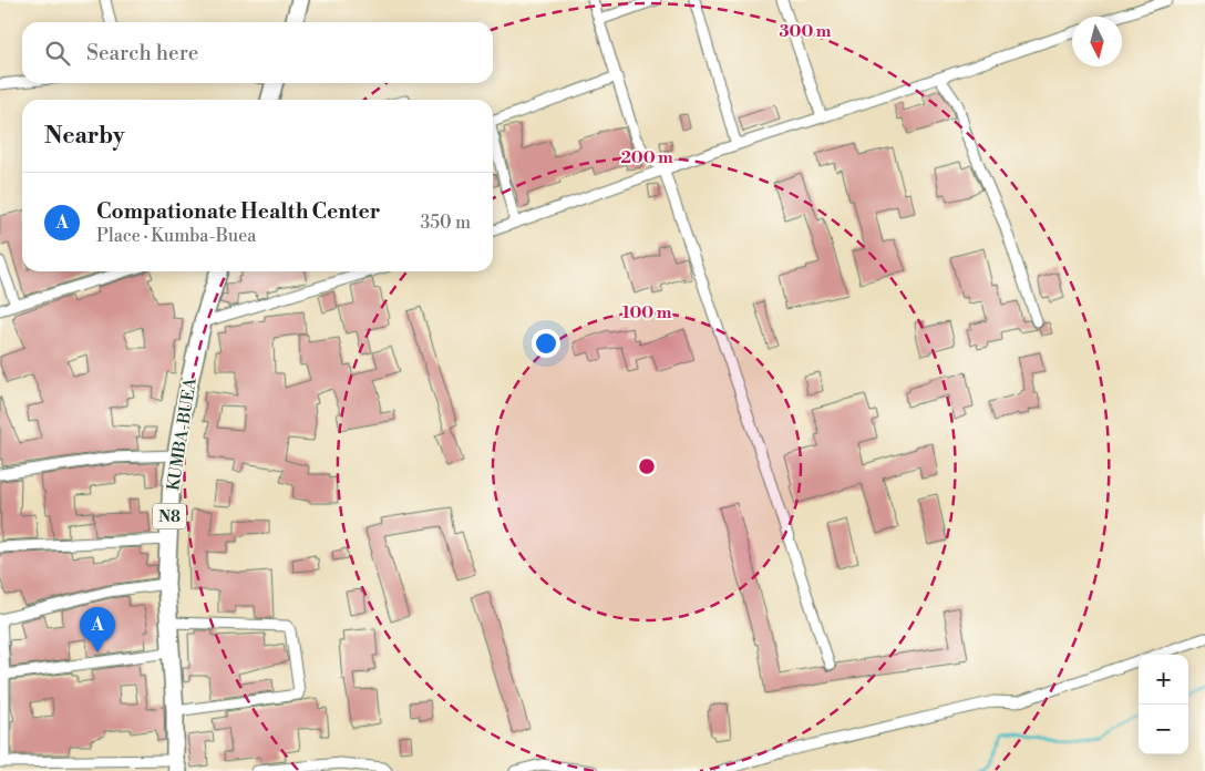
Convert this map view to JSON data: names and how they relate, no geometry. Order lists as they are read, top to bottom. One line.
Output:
{"streets":{"highway":["KUMBA-BUEA","N8"]},"north":"bottom","page":{"search":"Search here","heading":"Nearby","list":[{"mark":"A","name":"Compationate Health Center","note":"Place · Kumba-Buea","value":"350 m"}],"pins":"A","map_buttons":["+","−"]},"rings":["300 m","200 m","100 m"]}
